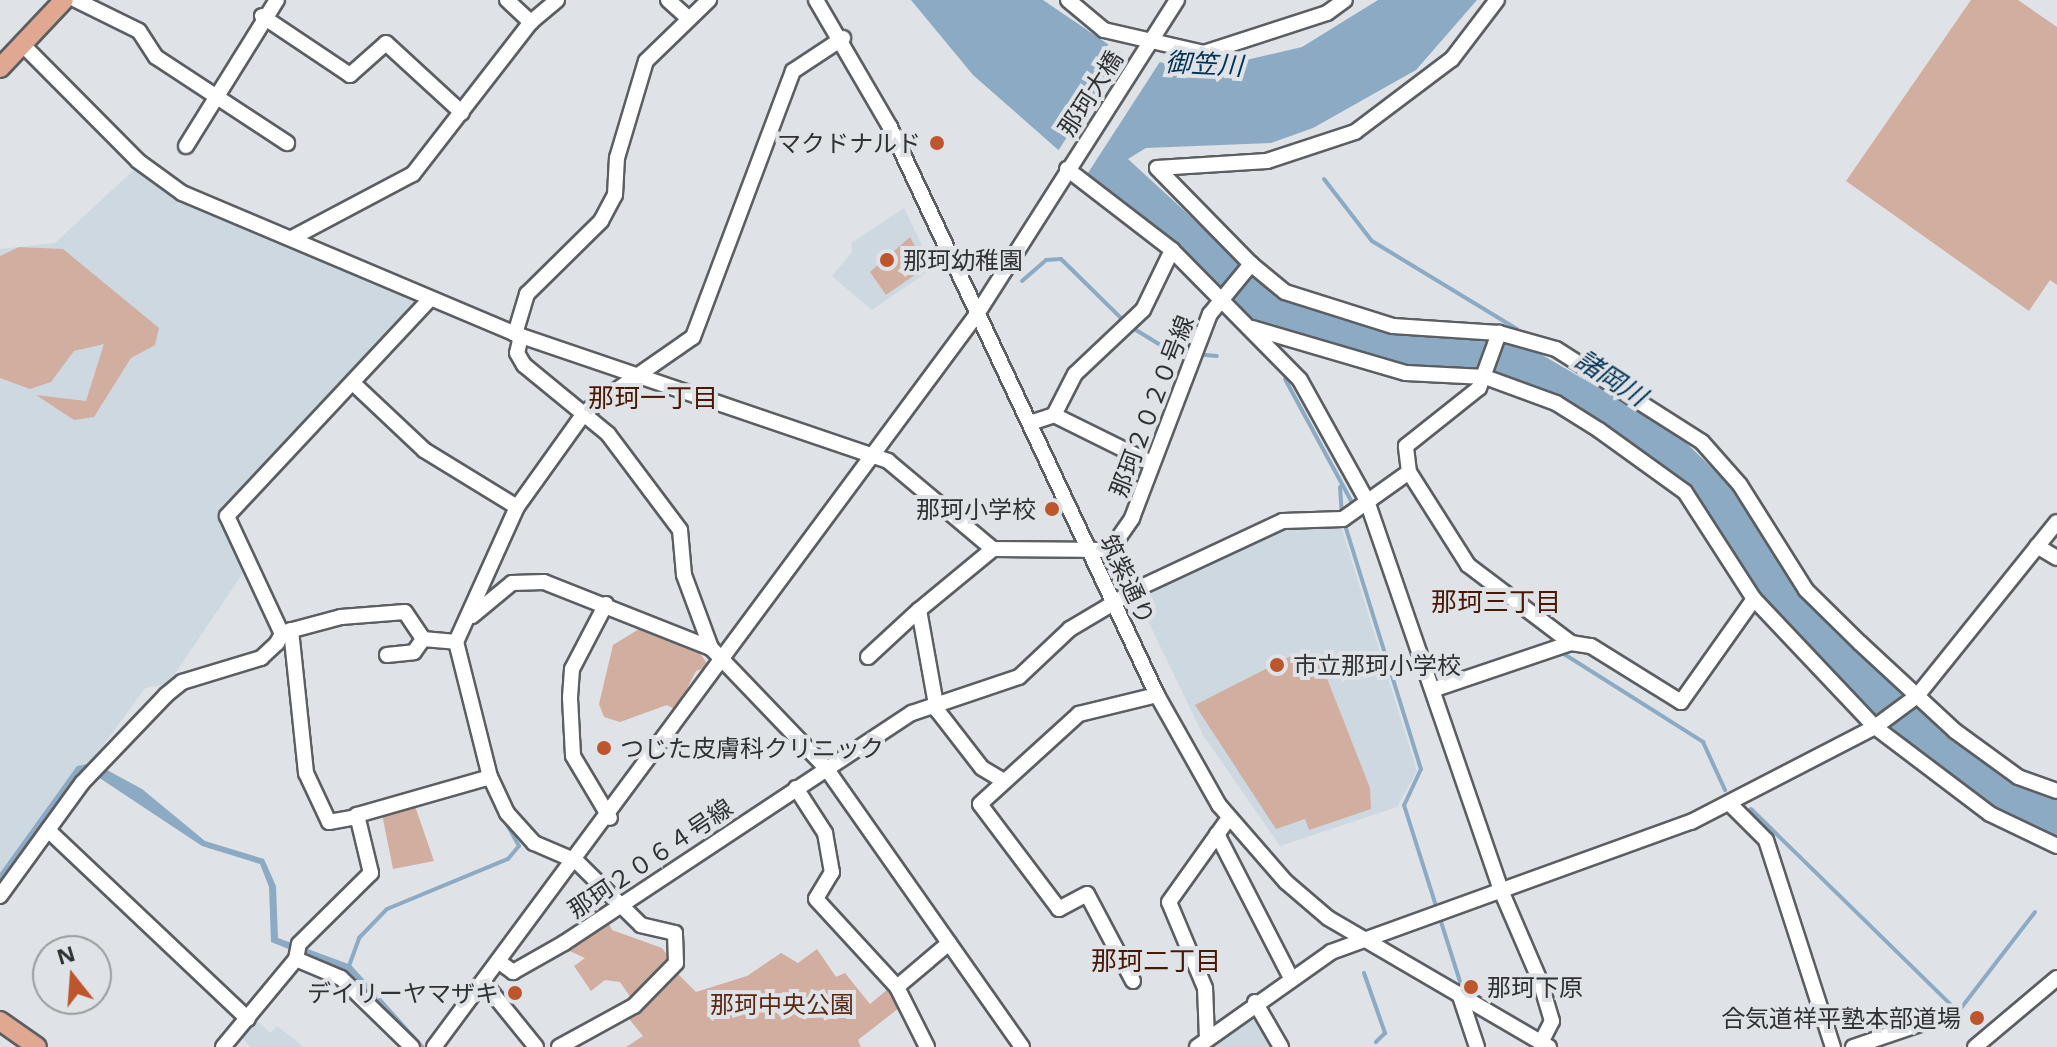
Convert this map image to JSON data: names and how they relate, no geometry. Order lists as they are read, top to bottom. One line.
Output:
{"streets":{"street":["那珂大橋","那珂２０２０号線","筑紫通り","那珂２０６４号線"]},"crossings":[["那珂大橋","筑紫通り"],["那珂大橋","那珂２０６４号線"],["那珂２０２０号線","筑紫通り"],["筑紫通り","那珂２０６４号線"]],"districts":["那珂一丁目","那珂三丁目","那珂二丁目"],"water":["御笠川","諸岡川"],"parks":["那珂中央公園"],"places":["マクドナルド","那珂幼稚園","那珂小学校","市立那珂小学校","つじた皮膚科クリニック","那珂下原","デイリーヤマザキ","合気道祥平塾本部道場"],"north":"top"}
